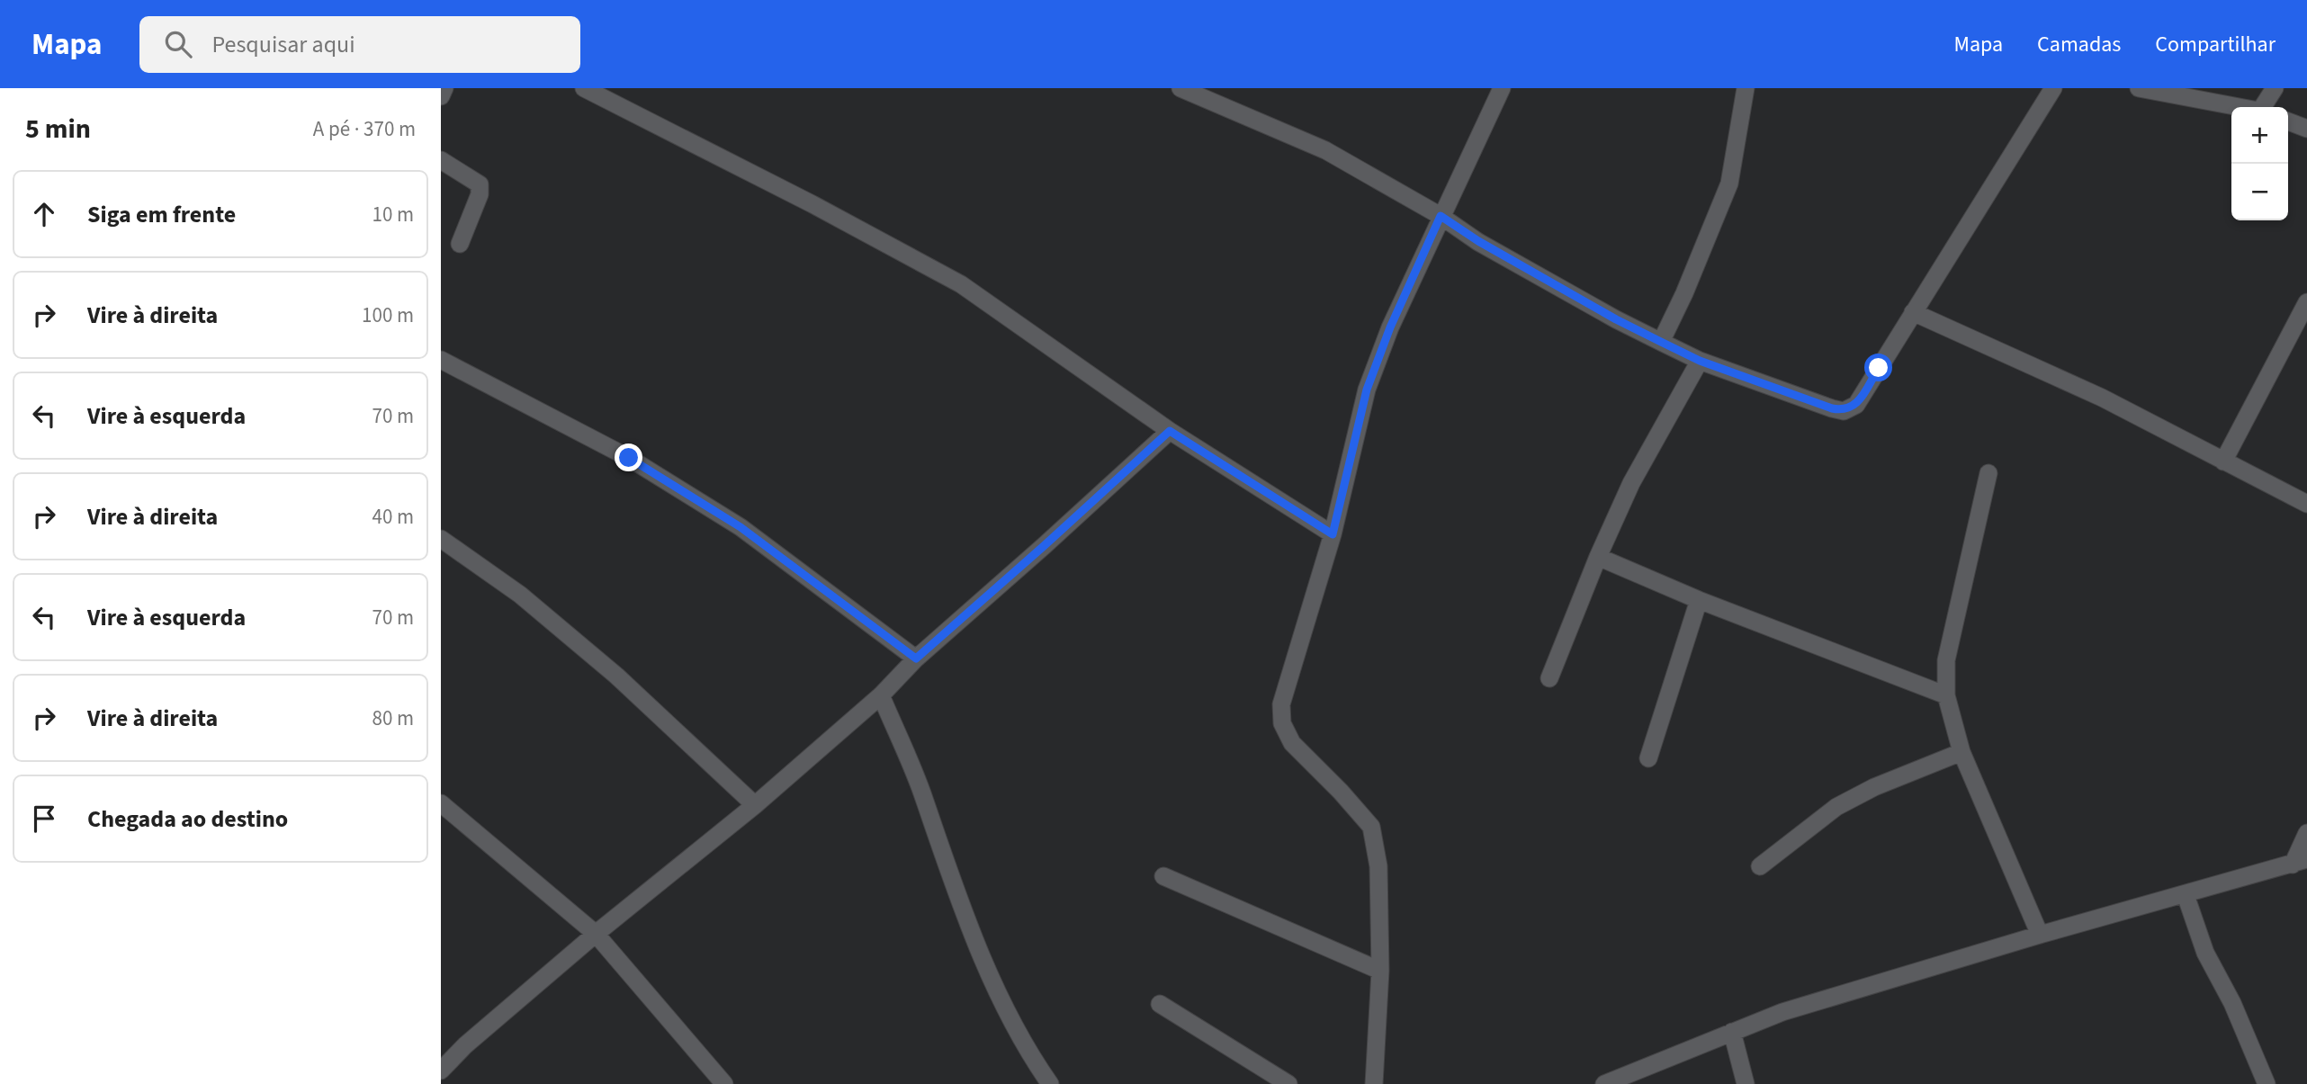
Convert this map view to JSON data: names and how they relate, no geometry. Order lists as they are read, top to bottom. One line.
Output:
{"page":{"header":"Mapa","search":"Pesquisar aqui","nav":["Mapa","Camadas","Compartilhar"],"heading":["5 min","A pé · 370 m"],"map_buttons":["+","−"],"list":[["Siga em frente","10 m"],["Vire à direita","100 m"],["Vire à esquerda","70 m"],["Vire à direita","40 m"],["Vire à esquerda","70 m"],["Vire à direita","80 m"],"Chegada ao destino"]}}
